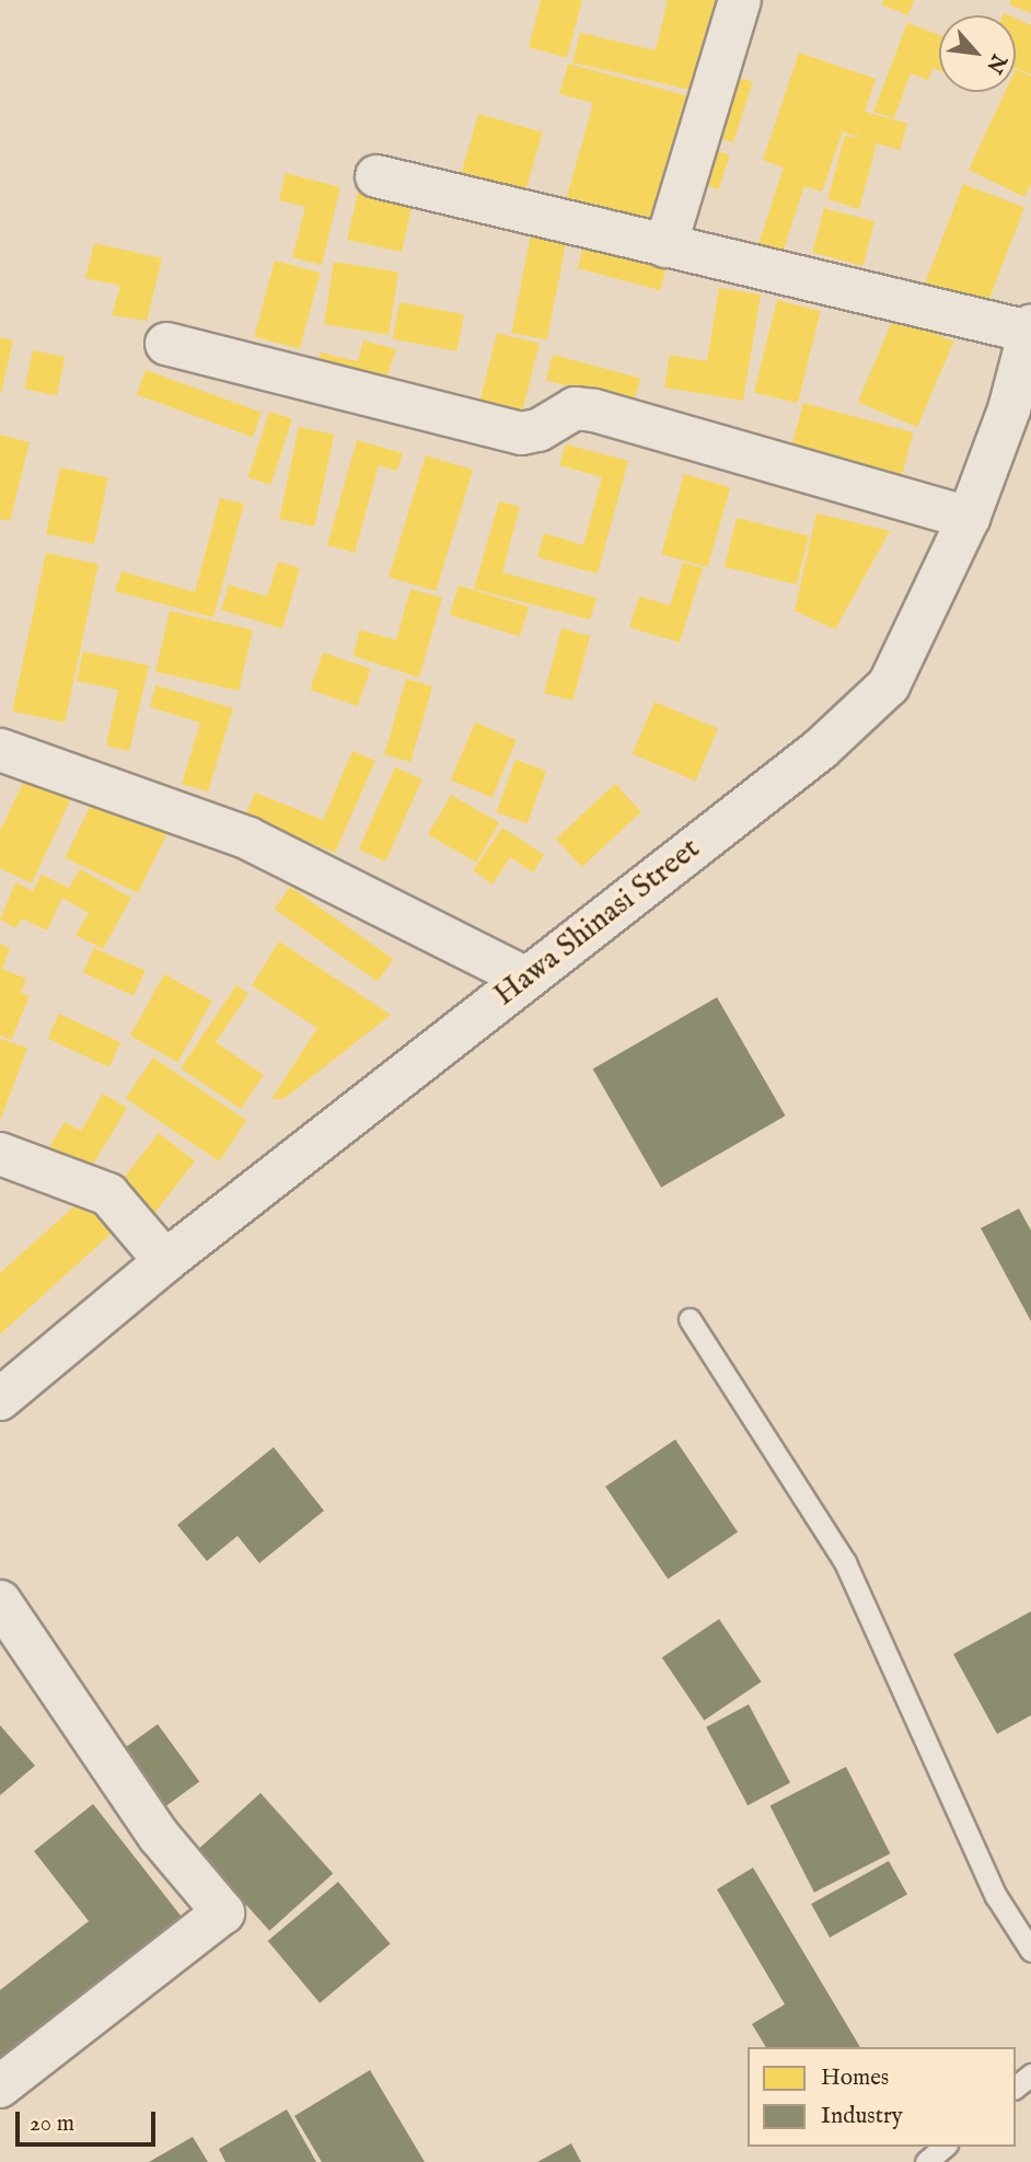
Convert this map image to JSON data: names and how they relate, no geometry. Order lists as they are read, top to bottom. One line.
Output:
{"streets":{"street":["Hawa Shinasi Street"]},"legend":["Homes","Industry"],"scale_bar":"20 m","north":"bottom right"}
